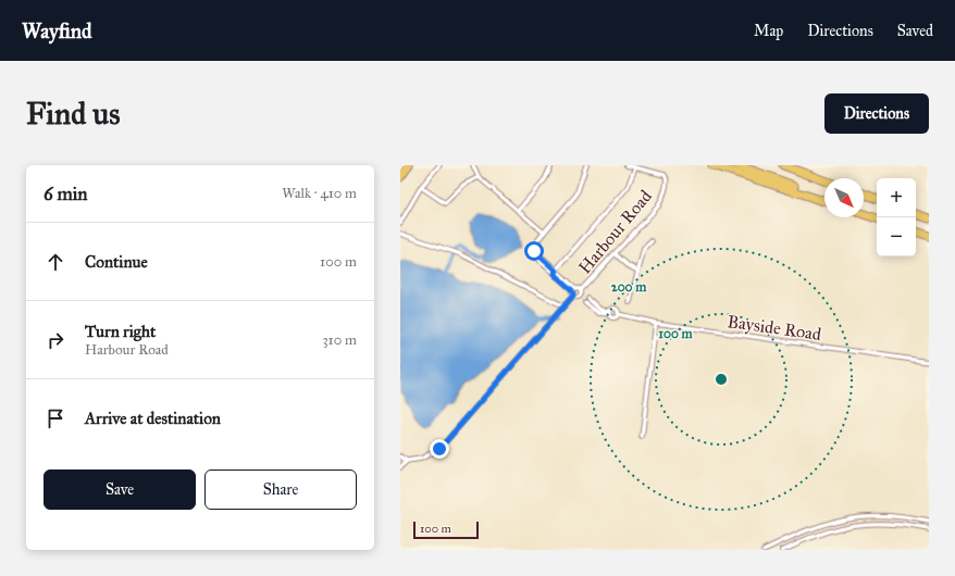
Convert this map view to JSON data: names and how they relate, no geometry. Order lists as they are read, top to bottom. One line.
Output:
{"streets":{"street":["Harbour Road","Bayside Road"]},"scale_bar":"100 m","north":"bottom right","page":{"header":"Wayfind","nav":["Map","Directions","Saved"],"buttons":["Directions",["Save","Share"]],"title":"Find us","heading":["6 min","Walk · 410 m"],"map_buttons":["+","−"],"list":[["Continue","100 m"],["Turn right","Harbour Road","310 m"],"Arrive at destination"],"scale":"100 m"},"rings":["200 m","100 m"]}
